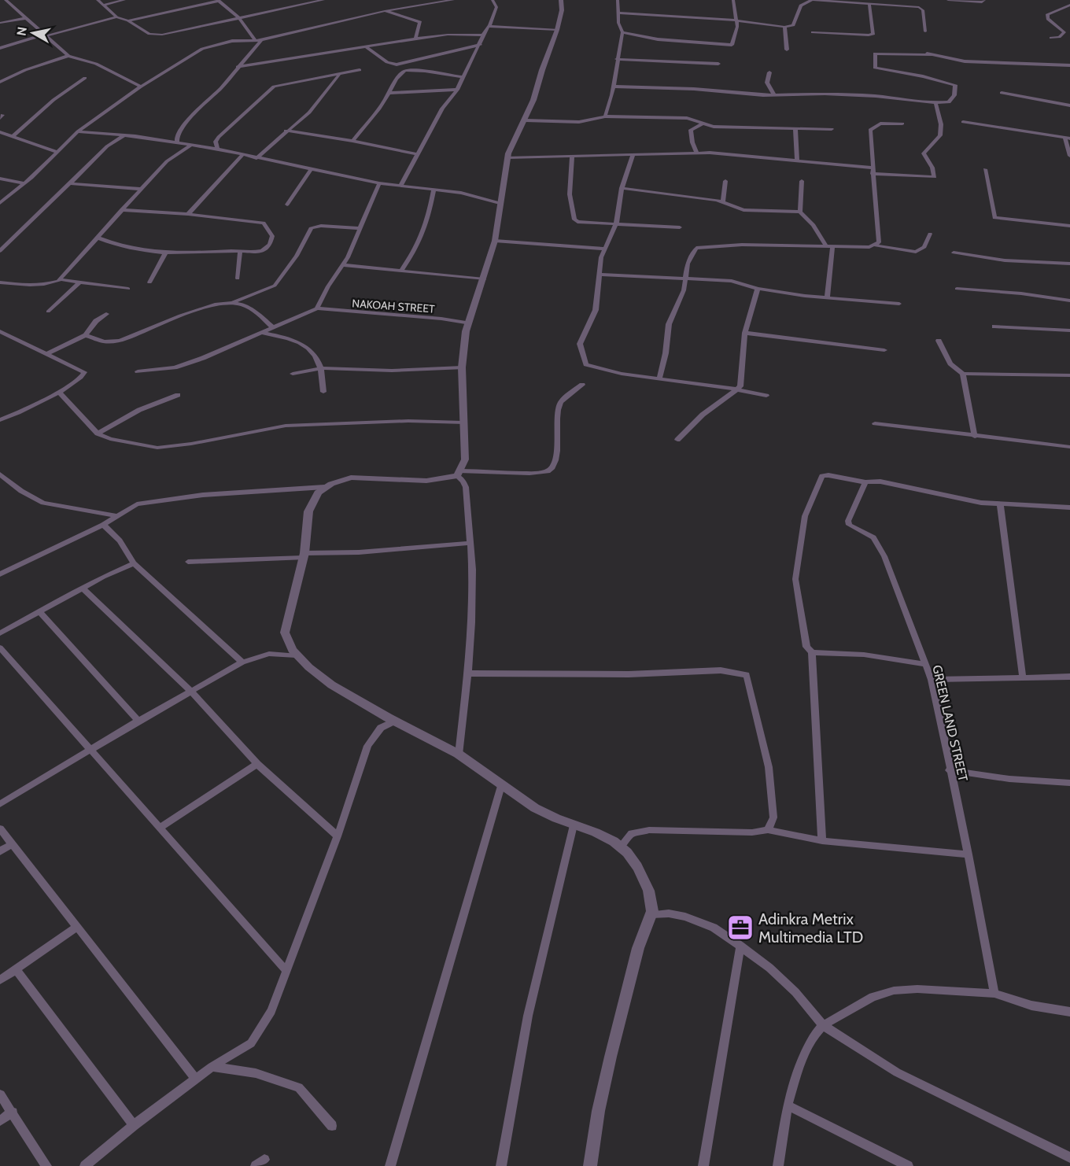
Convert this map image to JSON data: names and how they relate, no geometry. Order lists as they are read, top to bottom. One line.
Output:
{"streets":{"street":["NAKOAH STREET","GREEN LAND STREET"]},"places":{"office":["Adinkra Metrix Multimedia LTD"]},"north":"left"}
